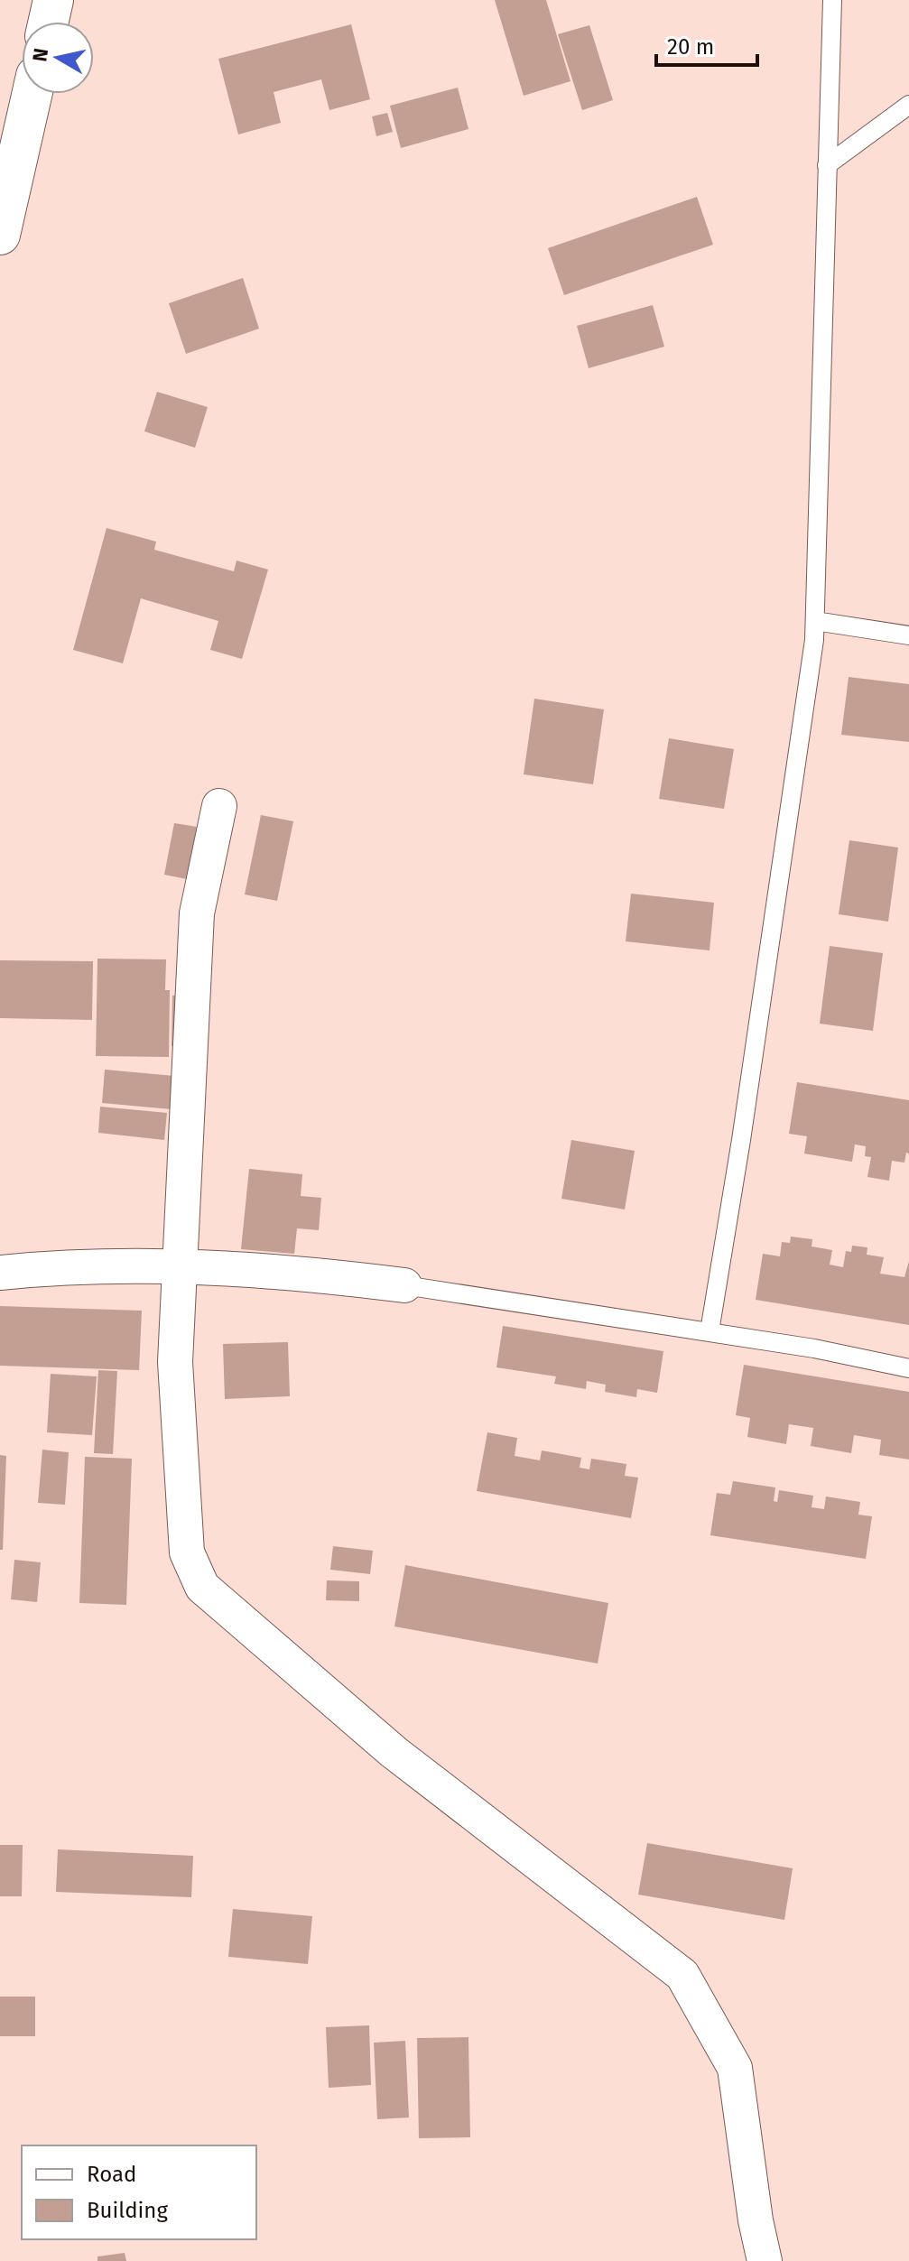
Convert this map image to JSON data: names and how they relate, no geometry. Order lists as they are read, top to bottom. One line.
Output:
{"legend":["Road","Building"],"scale_bar":"20 m","north":"left"}
